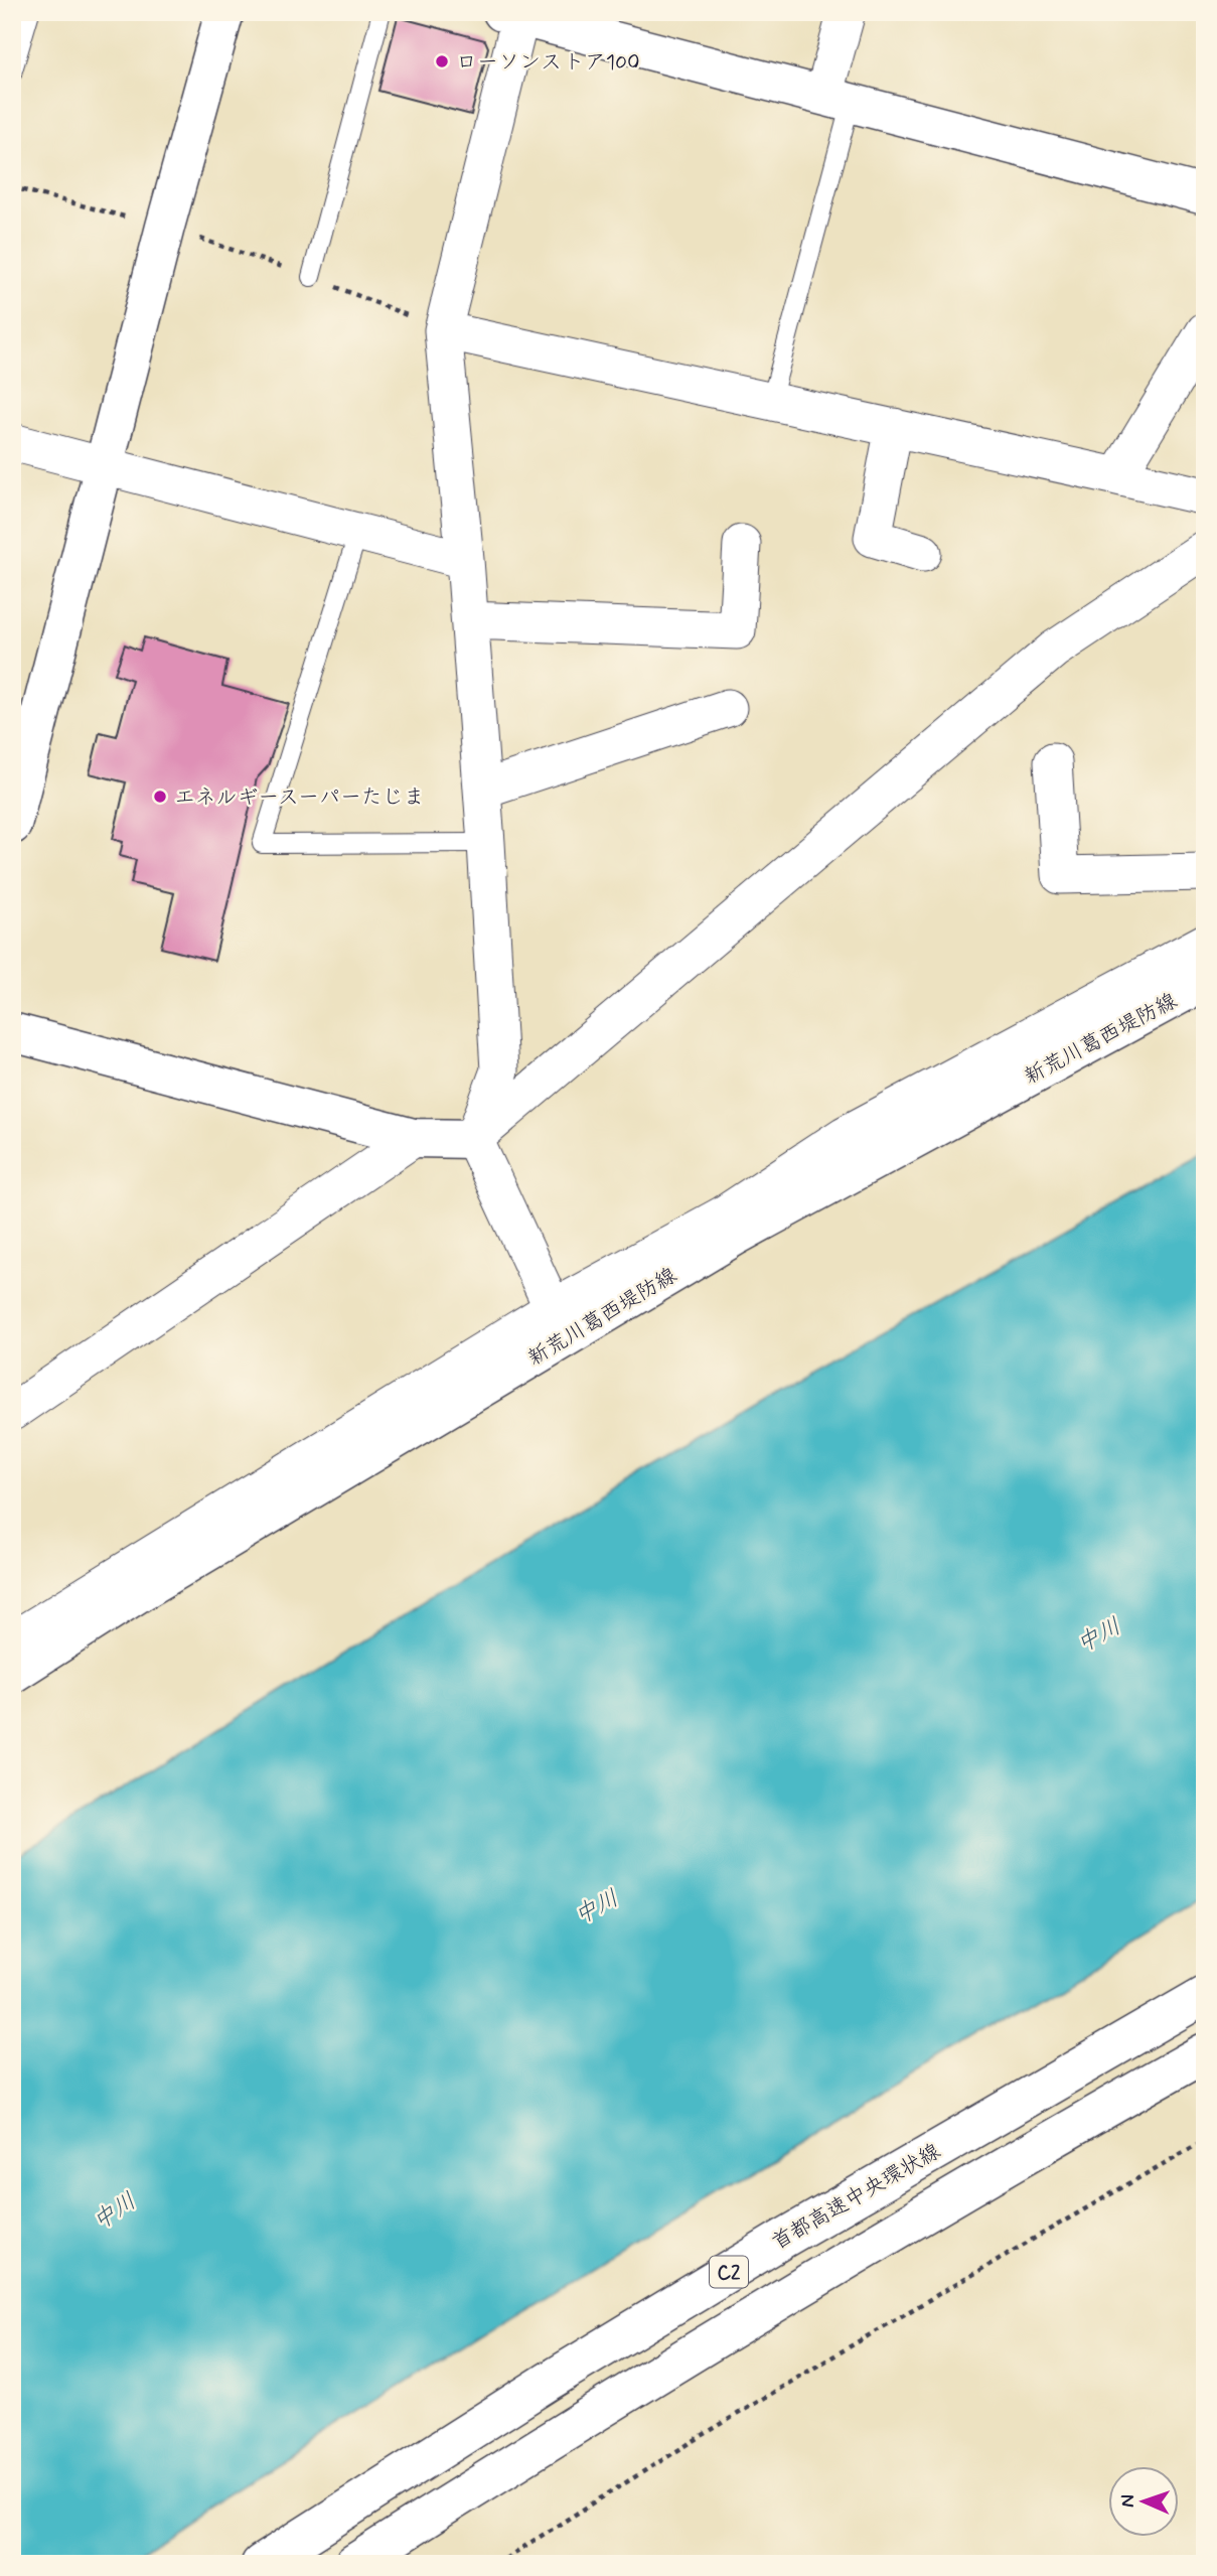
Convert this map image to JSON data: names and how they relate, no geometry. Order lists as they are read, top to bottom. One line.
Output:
{"streets":{"main road":["新荒川葛西堤防線","首都高速中央環状線","C2"]},"water":["中川"],"places":["ローソンストア100","エネルギースーパーたじま"],"north":"left"}
